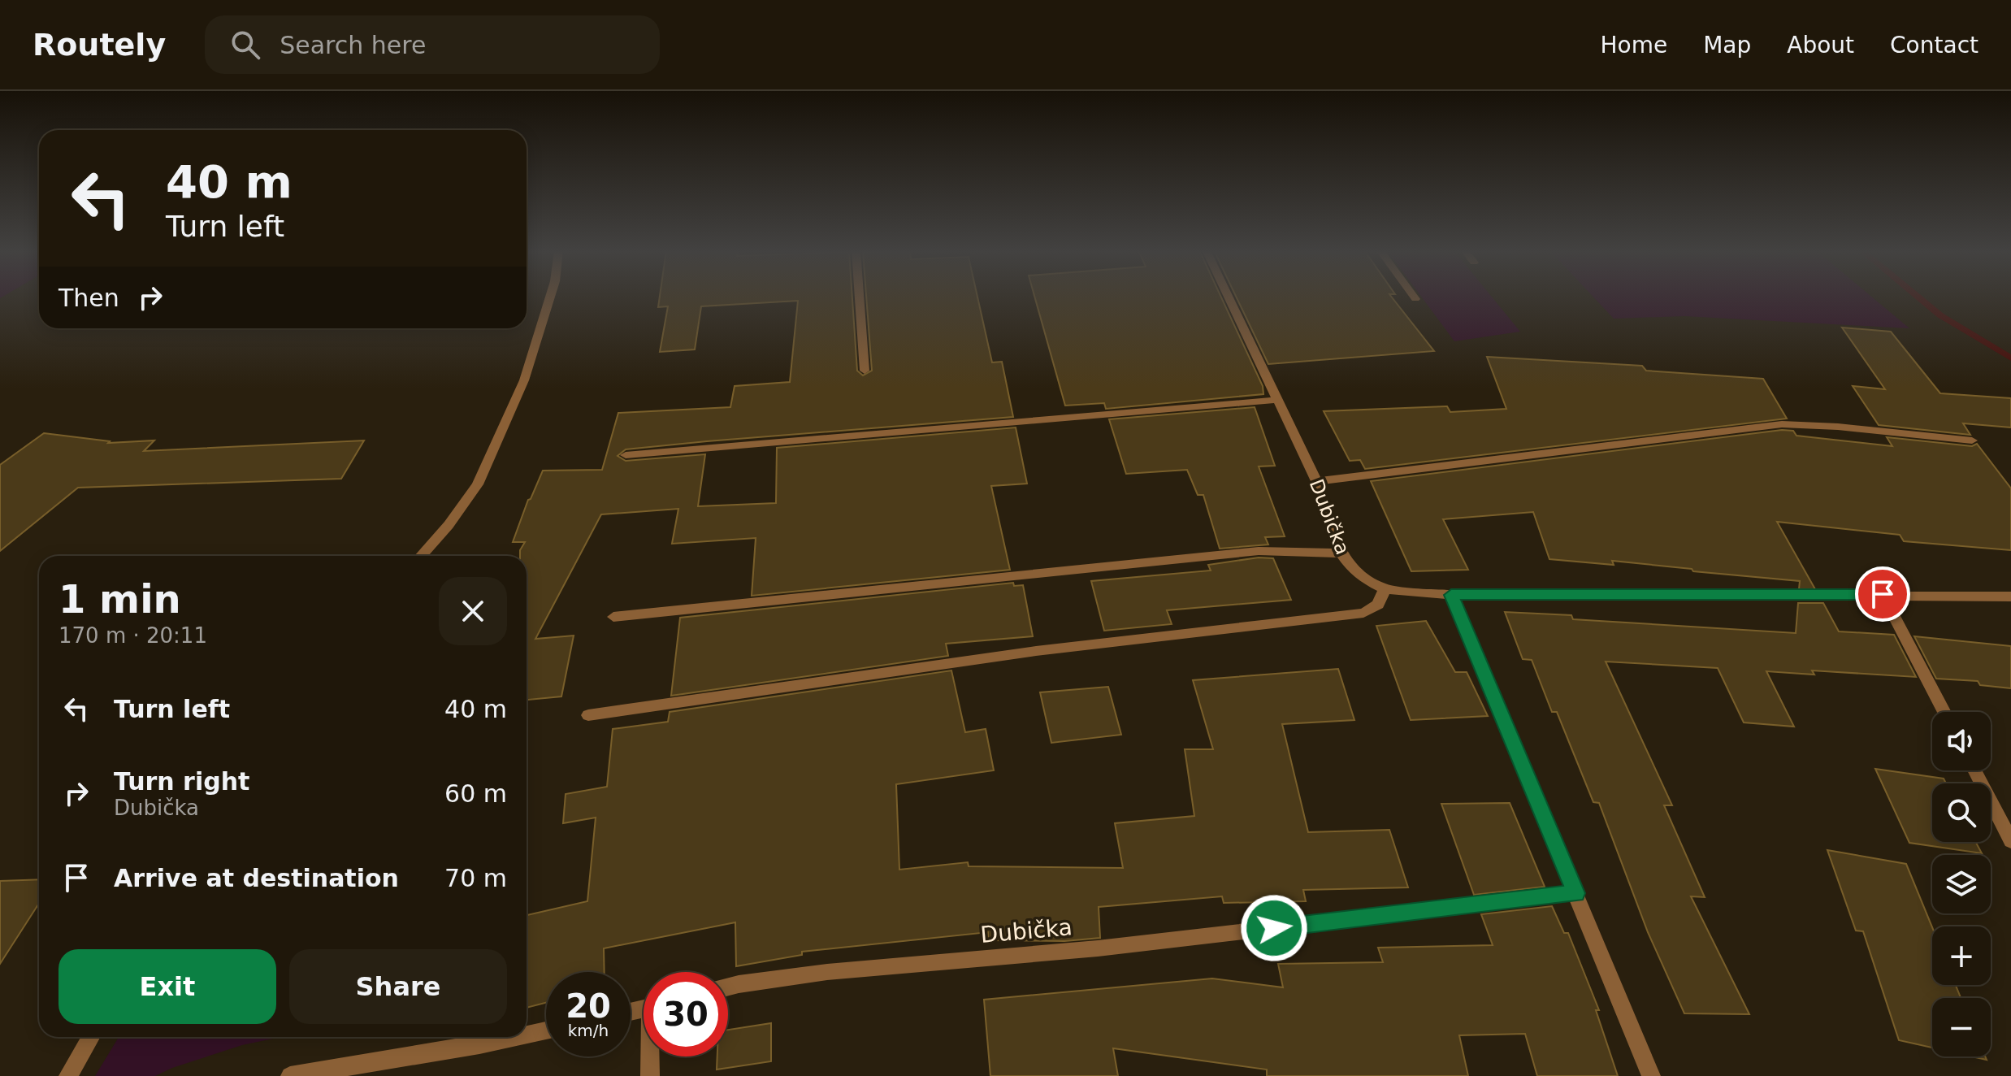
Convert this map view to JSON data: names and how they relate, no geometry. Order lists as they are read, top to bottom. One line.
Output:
{"streets":{"street":["Dubička"]},"page":{"header":"Routely","search":"Search here","nav":["Home","Map","About","Contact"],"turn":["40 m","Turn left"],"then":"Then","heading":["1 min","170 m · 20:11"],"list":[{"name":"Turn left","value":"40 m"},{"name":"Turn right","note":"Dubička","value":"60 m"},{"name":"Arrive at destination","value":"70 m"}],"map_buttons":["+","−"],"buttons":["Exit","Share"],"speed":"20 km/h","limit":"30"}}
